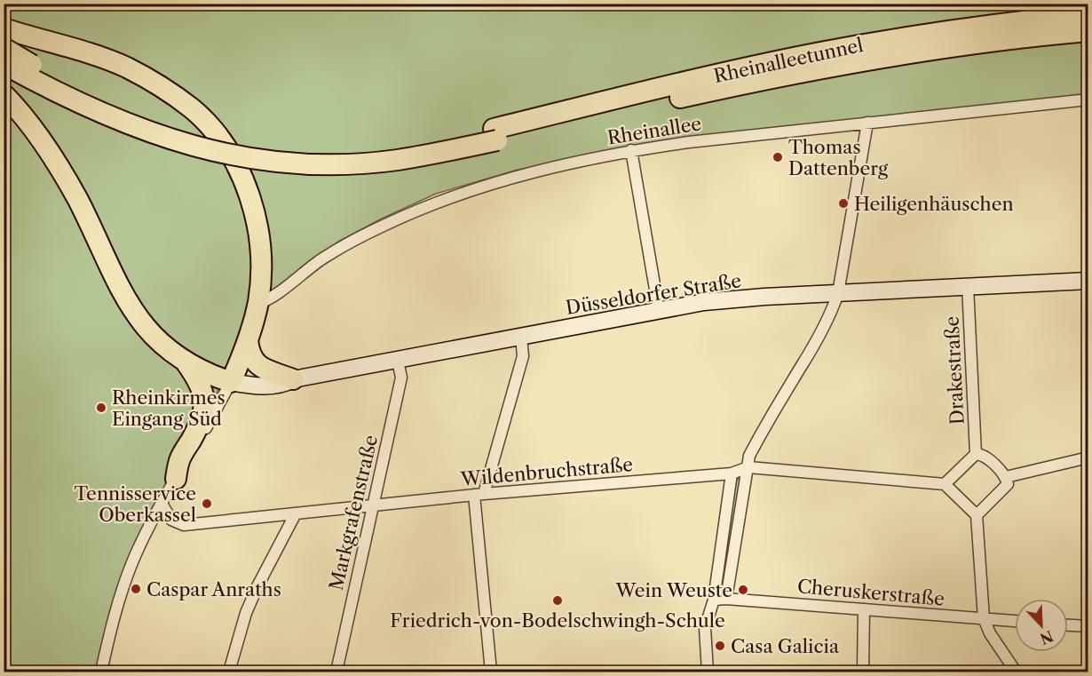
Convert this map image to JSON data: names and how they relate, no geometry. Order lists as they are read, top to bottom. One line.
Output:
{"streets":{"highway":["Rheinalleetunnel"],"street":["Rheinallee","Düsseldorfer Straße","Drakestraße","Wildenbruchstraße","Markgrafenstraße","Cheruskerstraße"]},"crossings":[["Düsseldorfer Straße","Drakestraße"],["Düsseldorfer Straße","Markgrafenstraße"],["Wildenbruchstraße","Markgrafenstraße"]],"places":["Thomas Dattenberg","Heiligenhäuschen","Rheinkirmes Eingang Süd","Tennisservice Oberkassel","Caspar Anraths","Wein Weuste","Friedrich-von-Bodelschwingh-Schule","Casa Galicia"],"north":"bottom right"}
